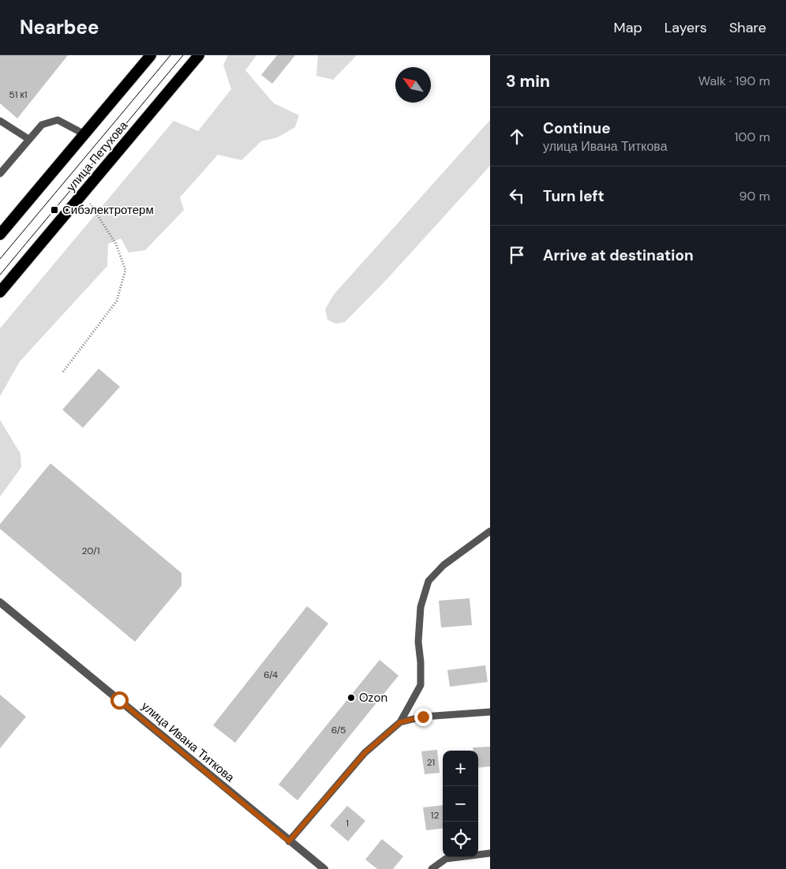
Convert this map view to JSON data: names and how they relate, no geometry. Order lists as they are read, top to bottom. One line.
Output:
{"streets":{"highway":["улица Петухова"],"street":["улица Ивана Титкова"]},"places":{"transit":["Сибэлектротерм"],"other":["Ozon"]},"house_numbers":["51 к1","20/1","6/4","6/5","21","12","1"],"north":"top left","page":{"header":"Nearbee","nav":["Map","Layers","Share"],"heading":["3 min","Walk · 190 m"],"list":[["Continue","улица Ивана Титкова","100 m"],["Turn left","90 m"],"Arrive at destination"],"map_buttons":["+","−"]}}
